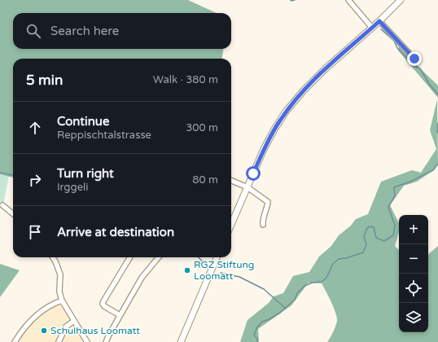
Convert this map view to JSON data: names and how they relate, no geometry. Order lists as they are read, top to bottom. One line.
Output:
{"places":["RGZ Stiftung Loomatt","Schulhaus Loomatt"],"page":{"search":"Search here","heading":["5 min","Walk · 380 m"],"list":[["Continue","Reppischtalstrasse","300 m"],["Turn right","Irggeli","80 m"],"Arrive at destination"],"map_buttons":["+","−"]}}
